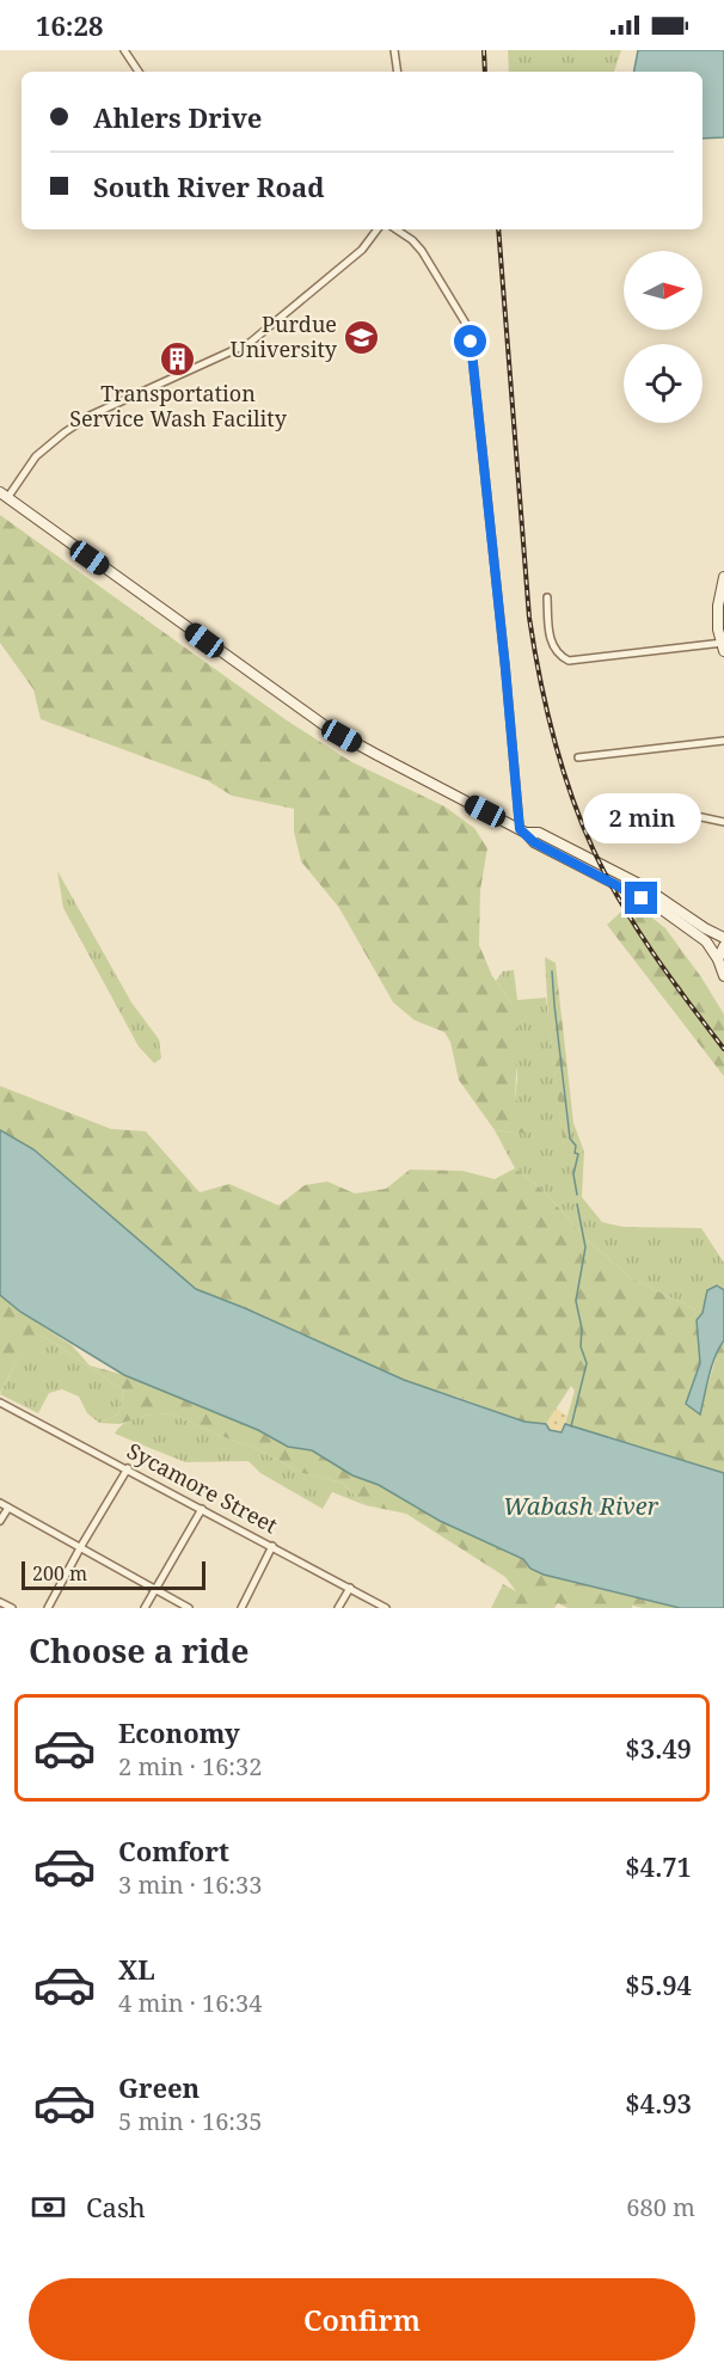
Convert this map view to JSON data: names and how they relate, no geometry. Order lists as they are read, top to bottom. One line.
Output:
{"streets":{"street":["Sycamore Street"]},"water":["Wabash River"],"places":{"school or university":["Purdue University"],"building":["Transportation Service Wash Facility"]},"scale_bar":"200 m","north":"right","page":{"status":"16:28","banner":["Ahlers Drive","South River Road"],"bubble":"2 min","scale":"200 m","heading":"Choose a ride","list":[{"name":"Economy","note":"2 min · 16:32","value":"$3.49"},{"name":"Comfort","note":"3 min · 16:33","value":"$4.71"},{"name":"XL","note":"4 min · 16:34","value":"$5.94"},{"name":"Green","note":"5 min · 16:35","value":"$4.93"}],"pay":["Cash","680 m"],"buttons":"Confirm"}}
